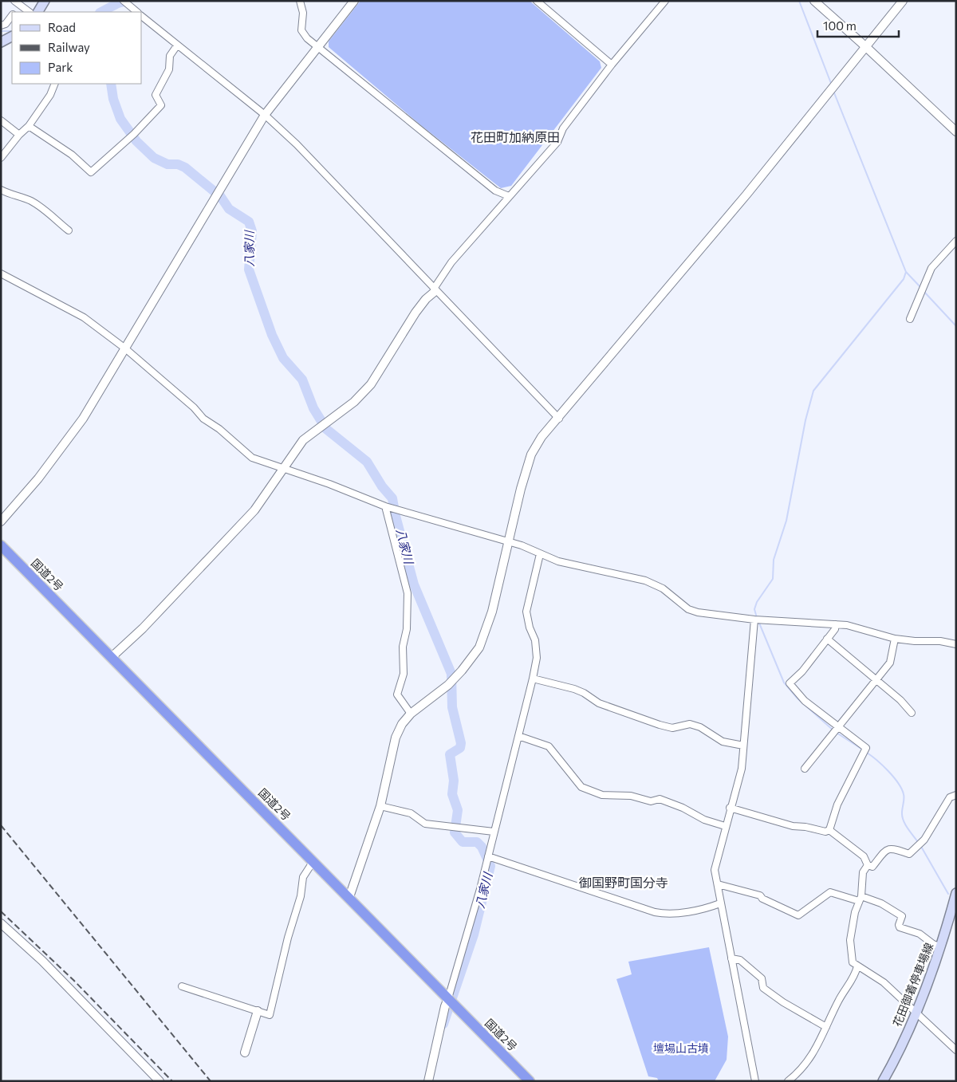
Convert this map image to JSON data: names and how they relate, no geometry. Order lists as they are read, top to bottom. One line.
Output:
{"streets":{"highway":["国道2号"],"main road":["花田御着停車場線"]},"districts":["花田町加納原田","御国野町国分寺"],"water":["八家川"],"parks":["壇場山古墳"],"legend":["Road","Railway","Park"],"scale_bar":"100 m"}
